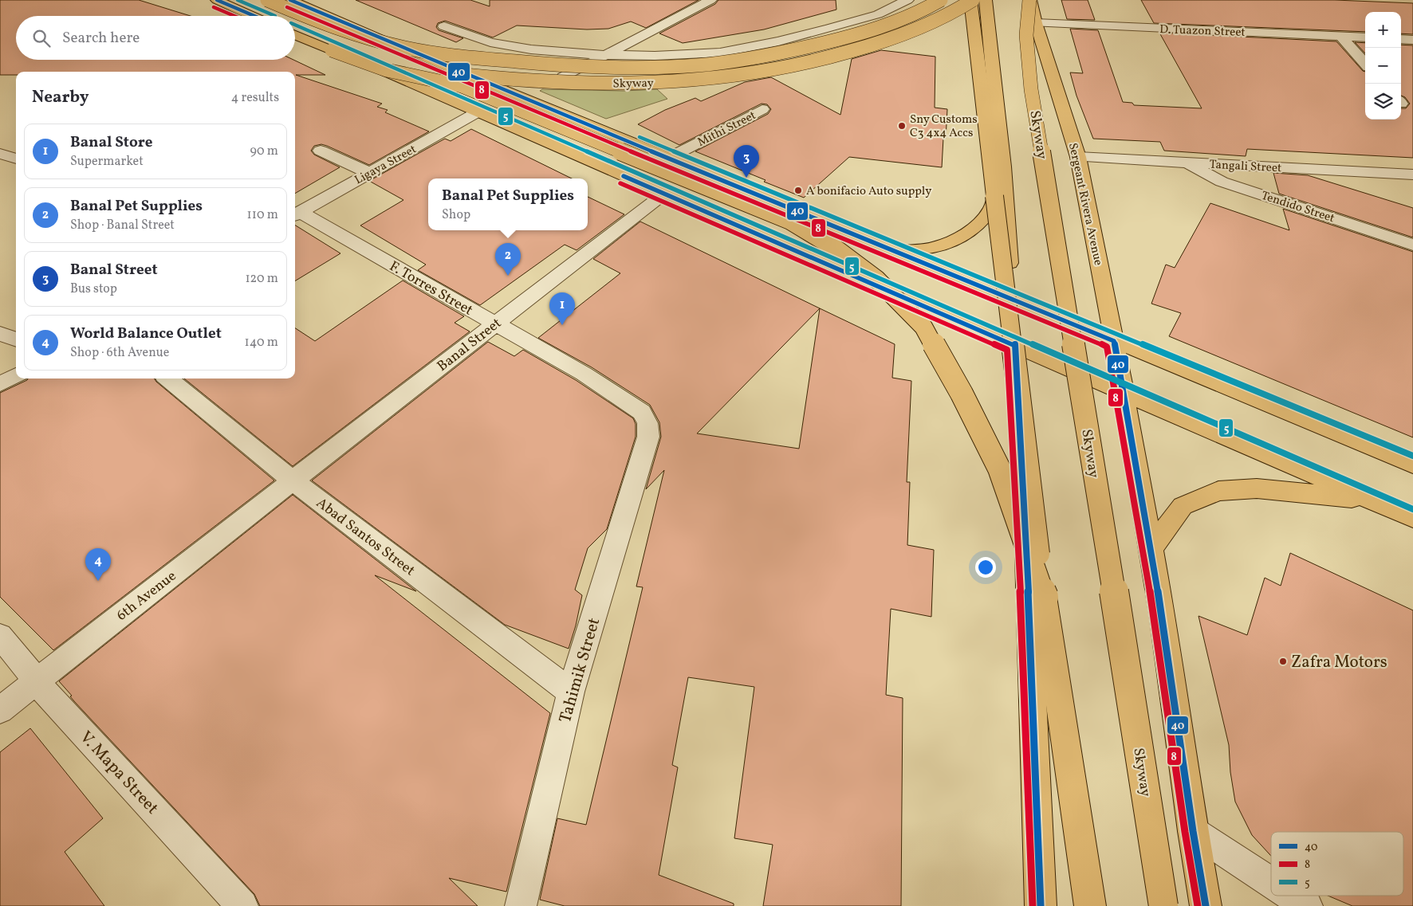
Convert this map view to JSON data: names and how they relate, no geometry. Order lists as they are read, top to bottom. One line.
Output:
{"streets":{"main road":["Skyway","Sergeant Rivera Avenue"],"street":["D. Tuazon Street","Mithi Street","Ligaya Street","Tangali Street","Tendido Street","F. Torres Street","Banal Street","Abad Santos Street","6th Avenue","Tahimik Street","V. Mapa Street"]},"crossings":[["D. Tuazon Street","Sergeant Rivera Avenue"],["Skyway","Sergeant Rivera Avenue"],["Ligaya Street","F. Torres Street"],["Tangali Street","Sergeant Rivera Avenue"],["Tangali Street","Tendido Street"],["F. Torres Street","Banal Street"],["F. Torres Street","Tahimik Street"],["Banal Street","Abad Santos Street"],["Banal Street","6th Avenue"],["Abad Santos Street","6th Avenue"],["Abad Santos Street","Tahimik Street"],["6th Avenue","V. Mapa Street"]],"places":["Sny Customs C3 4x4 Accs","A bonifacio Auto supply","Zafra Motors"],"lines":["transit line 40","transit line 5","transit line 8"],"legend":["40","8","5"],"page":{"map_buttons":["+","−"],"search":"Search here","heading":["Nearby","4 results"],"list":[{"mark":"1","name":"Banal Store","note":"Supermarket","value":"90 m"},{"mark":"2","name":"Banal Pet Supplies","note":"Shop · Banal Street","value":"110 m"},{"mark":"3","name":"Banal Street","note":"Bus stop","value":"120 m"},{"mark":"4","name":"World Balance Outlet","note":"Shop · 6th Avenue","value":"140 m"}],"pins":["3","2","1","4"],"popup":["Banal Pet Supplies","Shop"]}}
